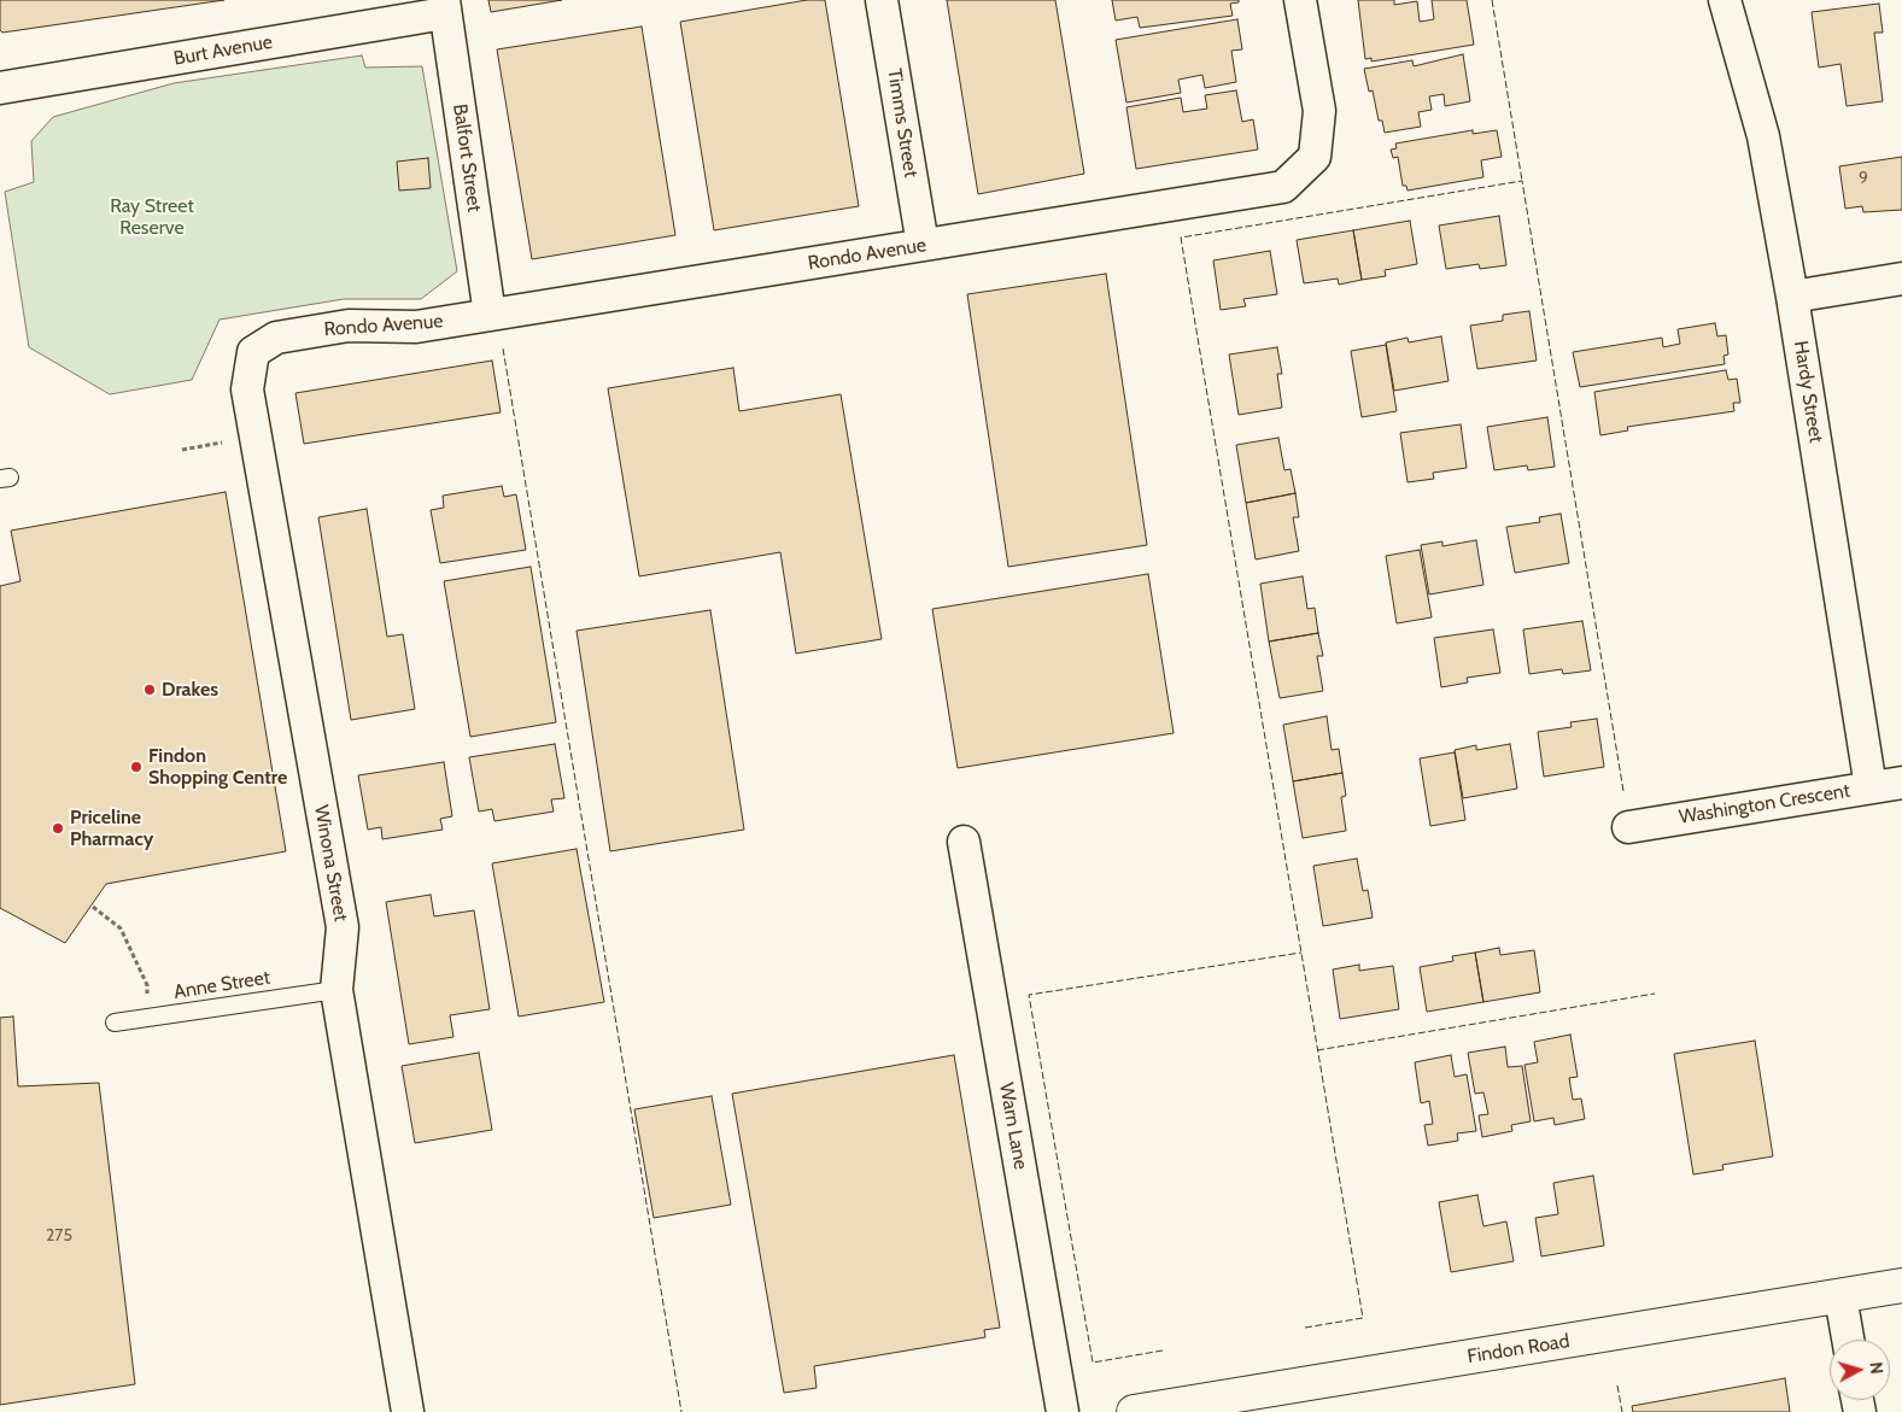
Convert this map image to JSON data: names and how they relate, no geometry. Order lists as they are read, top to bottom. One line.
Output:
{"streets":{"main road":["Findon Road"],"street":["Burt Avenue","Timms Street","Balfort Street","Rondo Avenue","Hardy Street","Washington Crescent","Winona Street","Warn Lane"],"lane":["Anne Street"]},"crossings":[["Burt Avenue","Balfort Street"],["Timms Street","Rondo Avenue"],["Balfort Street","Rondo Avenue"],["Rondo Avenue","Winona Street"],["Hardy Street","Washington Crescent"],["Winona Street","Anne Street"]],"parks":["Ray Street Reserve"],"places":["Drakes","Findon Shopping Centre","Priceline Pharmacy"],"house_numbers":["9","275"],"north":"right"}
